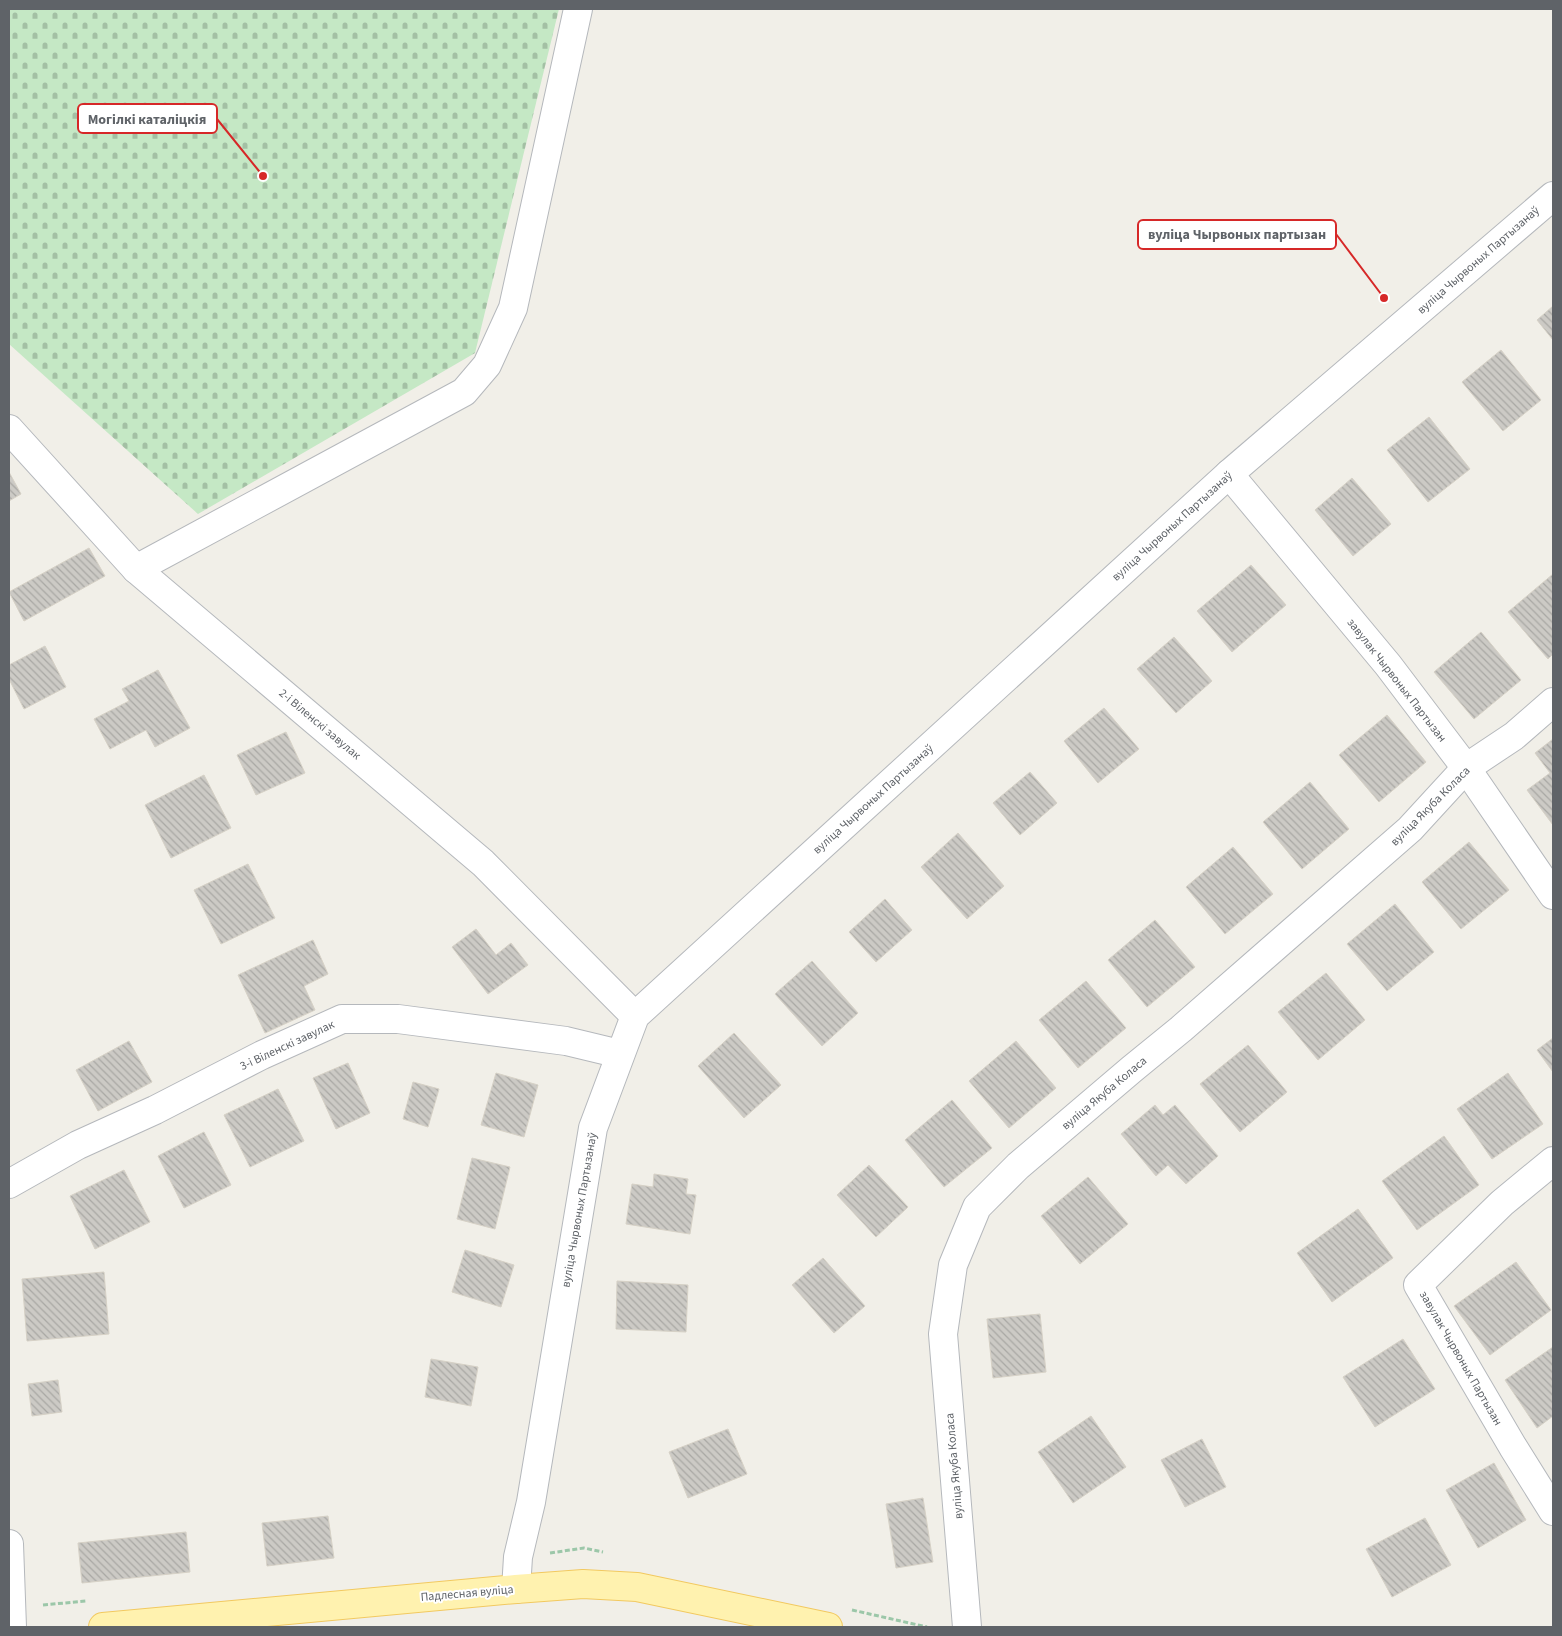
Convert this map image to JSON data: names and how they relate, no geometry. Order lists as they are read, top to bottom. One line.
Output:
{"streets":{"main road":["Падлесная вуліца"],"street":["вуліца Чырвоных Партызанаў","завулак Чырвоных Партызан","2-і Віленскі завулак","вуліца Якуба Коласа","3-і Віленскі завулак"]},"crossings":[["вуліца Чырвоных Партызанаў","завулак Чырвоных Партызан"],["вуліца Чырвоных Партызанаў","2-і Віленскі завулак"],["вуліца Чырвоных Партызанаў","3-і Віленскі завулак"],["вуліца Чырвоных Партызанаў","Падлесная вуліца"],["завулак Чырвоных Партызан","вуліца Якуба Коласа"]],"places":["Могілкі каталіцкія","вуліца Чырвоных партызан"]}
